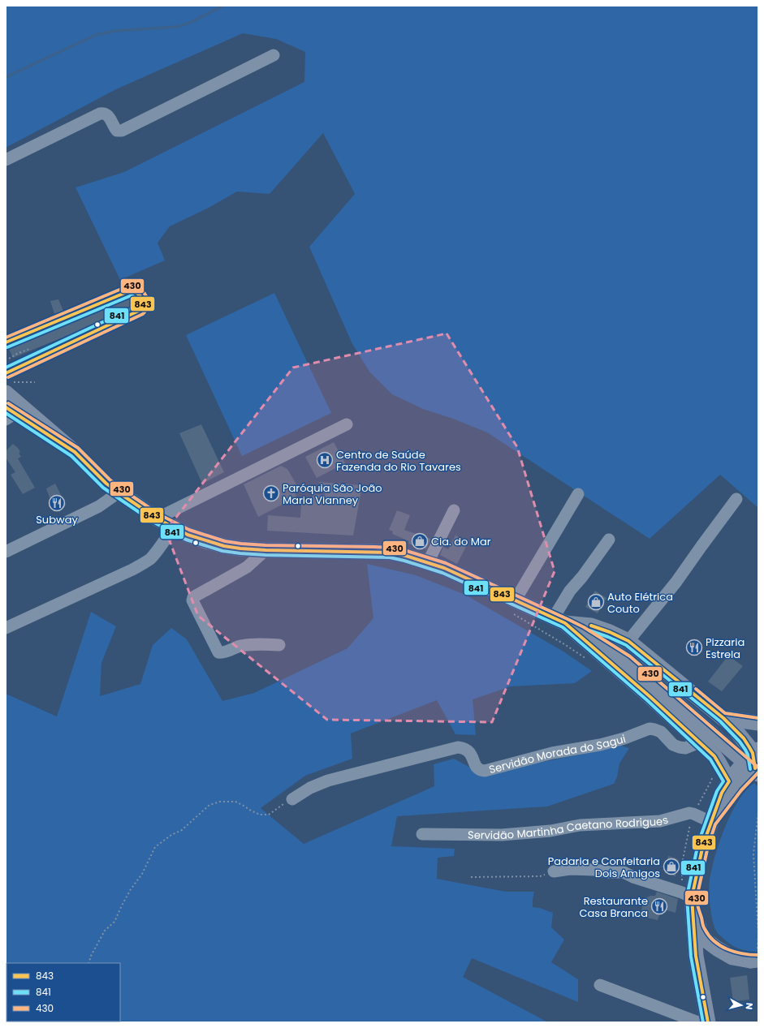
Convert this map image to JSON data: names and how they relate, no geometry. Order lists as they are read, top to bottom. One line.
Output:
{"streets":{"street":["Servidão Morada do Sagui","Servidão Martinha Caetano Rodrigues"]},"places":{"hospital":["Centro de Saúde Fazenda do Rio Tavares"],"church":["Paróquia São João Maria Vianney"],"restaurant":["Subway","Pizzaria Estrela","Restaurante Casa Branca"],"shop":["Cia. do Mar","Auto Elétrica Couto","Padaria e Confeitaria Dois Amigos"]},"lines":["transit line 430","transit line 843","transit line 841"],"legend":["843","841","430"],"north":"right"}
